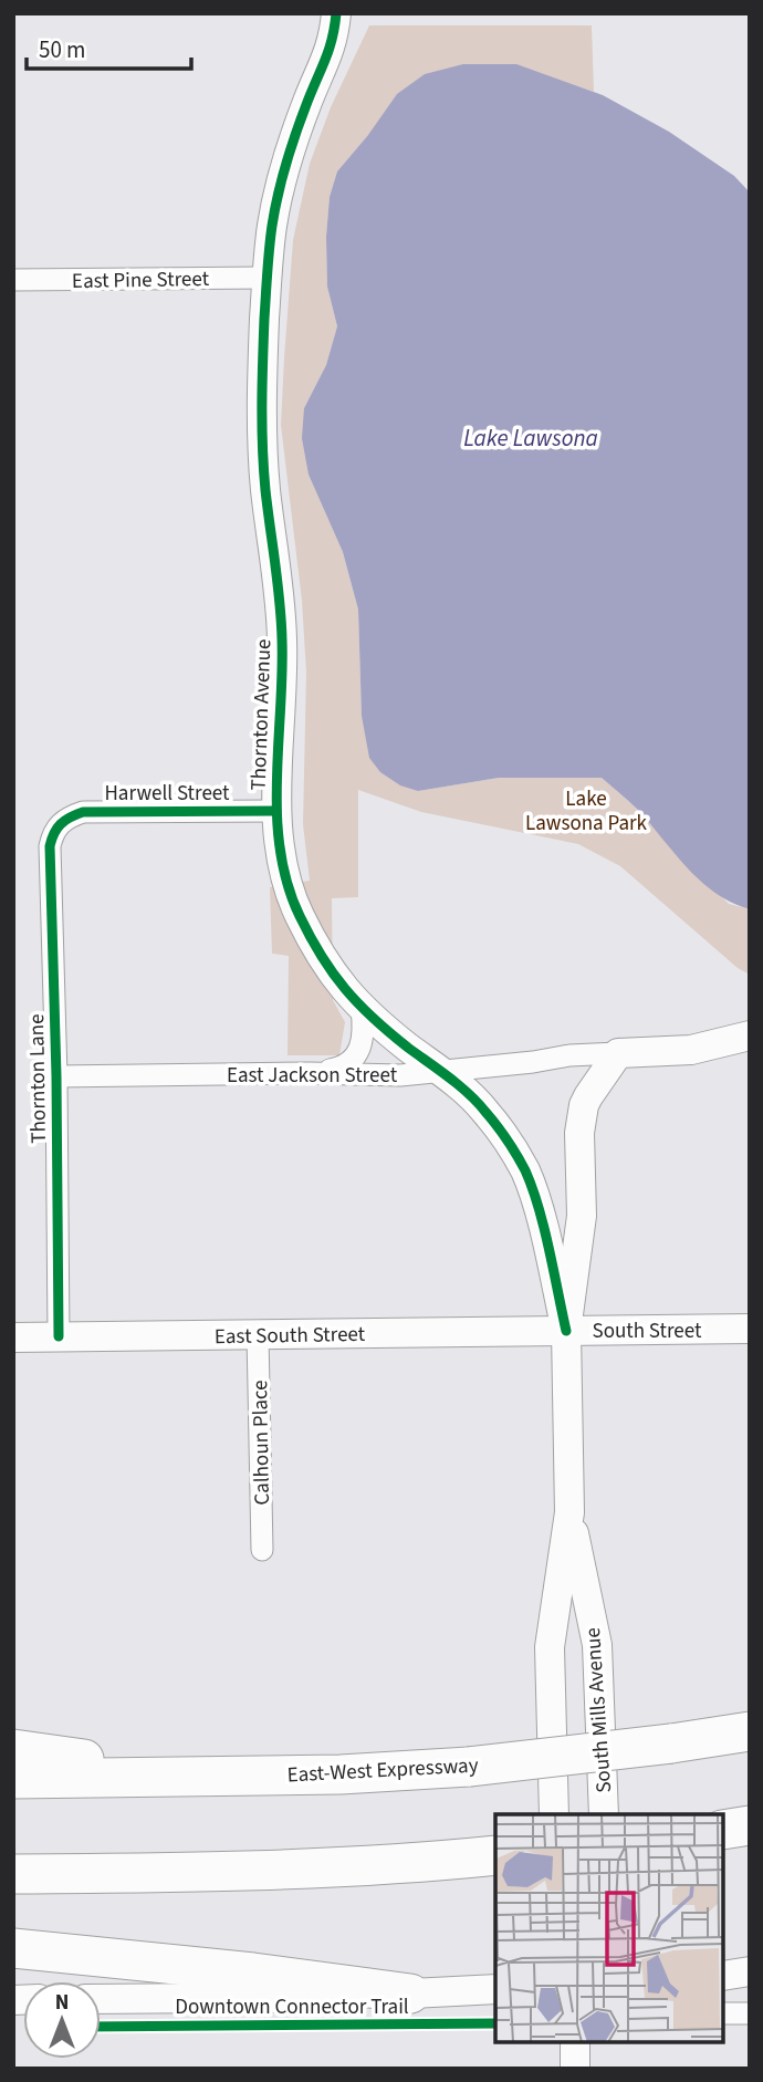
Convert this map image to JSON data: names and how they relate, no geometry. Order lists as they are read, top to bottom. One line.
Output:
{"streets":{"highway":["East-West Expressway"],"street":["East Pine Street","Thornton Avenue","Harwell Street","East Jackson Street","Thornton Lane","South Street","East South Street","Calhoun Place","South Mills Avenue"],"cycle path":["Downtown Connector Trail"]},"crossings":[["East Pine Street","Thornton Avenue"],["Thornton Avenue","Harwell Street"],["Thornton Avenue","East Jackson Street"],["Thornton Avenue","South Street"],["Thornton Avenue","East South Street"],["Thornton Avenue","South Mills Avenue"],["Harwell Street","Thornton Lane"],["East Jackson Street","Thornton Lane"],["East Jackson Street","South Mills Avenue"],["Thornton Lane","East South Street"],["South Street","East South Street"],["South Street","South Mills Avenue"],["East South Street","Calhoun Place"],["East South Street","South Mills Avenue"]],"water":["Lake Lawsona"],"parks":["Lake Lawsona Park"],"scale_bar":"50 m","north":"top"}
